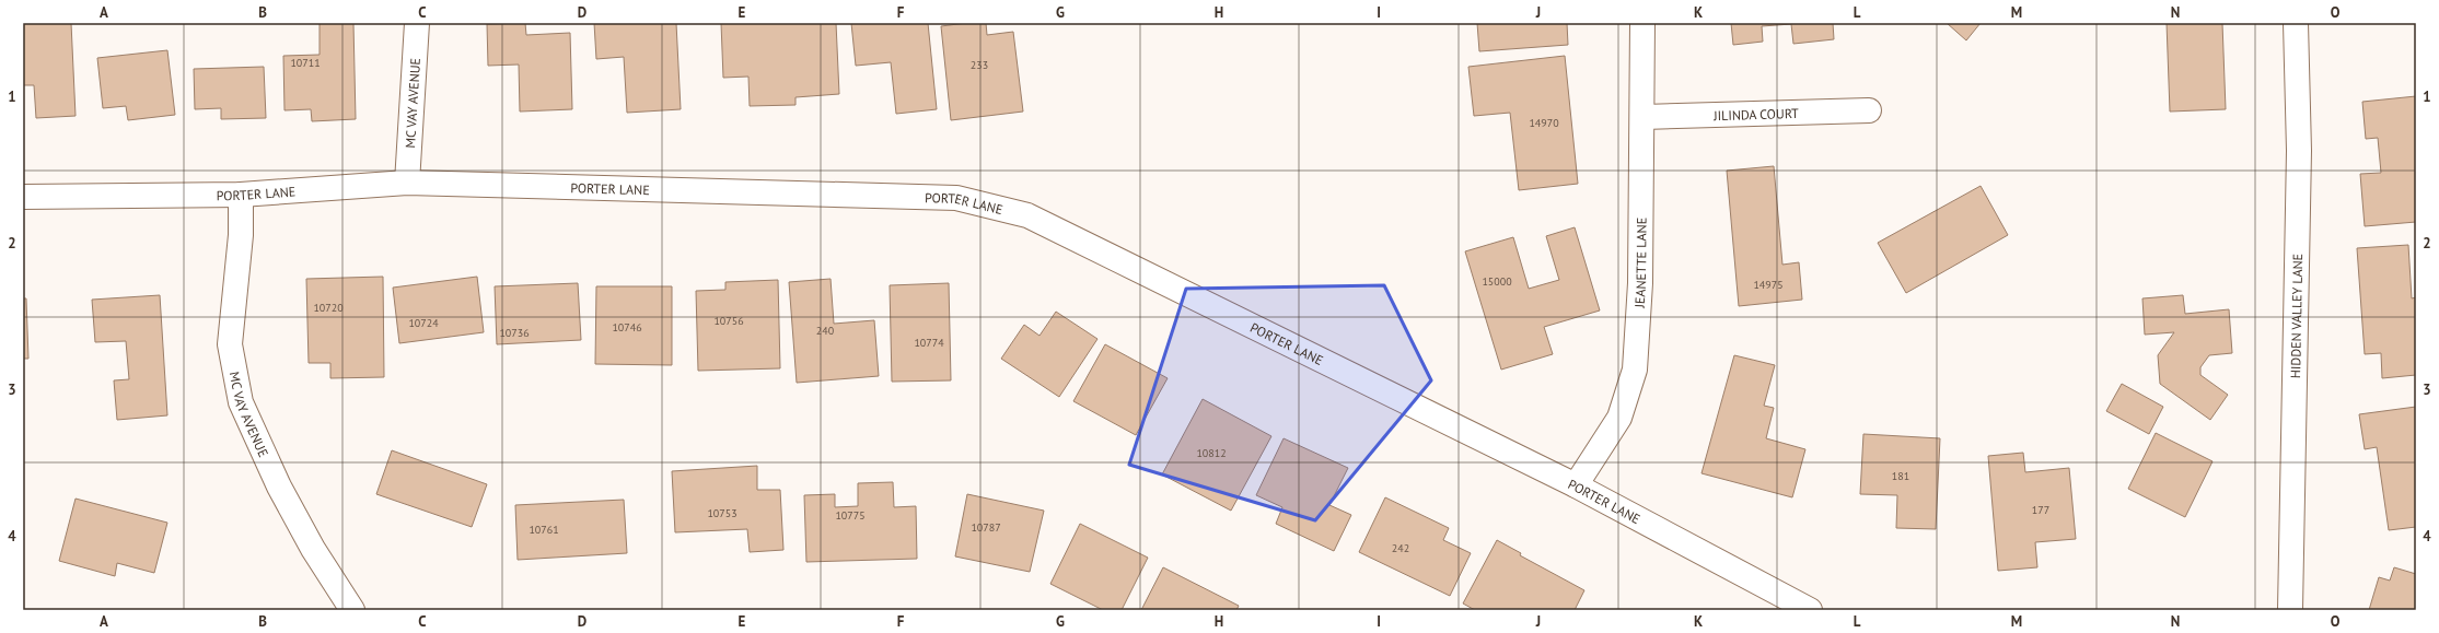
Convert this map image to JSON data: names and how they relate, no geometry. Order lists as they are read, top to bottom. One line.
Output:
{"streets":{"street":["MC VAY AVENUE","JILINDA COURT","PORTER LANE","JEANETTE LANE","HIDDEN VALLEY LANE"]},"crossings":[["MC VAY AVENUE","PORTER LANE"],["JILINDA COURT","JEANETTE LANE"],["PORTER LANE","JEANETTE LANE"]],"house_numbers":["10711","233","14970","15000","14975","10720","10756","10724","10746","240","10736","10774","10812","181","177","10753","10775","10787","10761","242"],"grid":{"columns":["A","B","C","D","E","F","G","H","I","J","K","L","M","N","O"],"rows":["1","2","3","4"]}}
